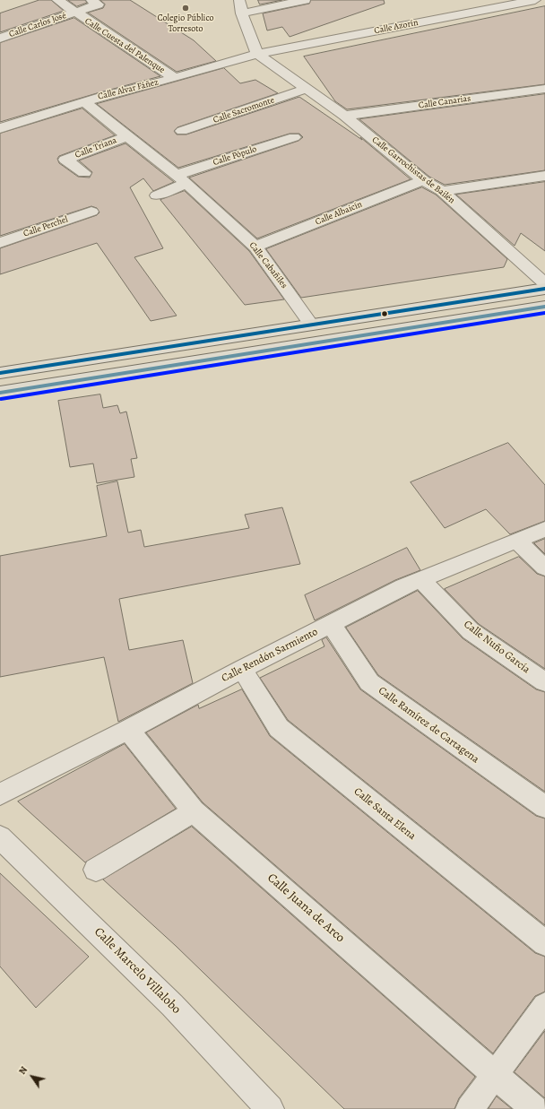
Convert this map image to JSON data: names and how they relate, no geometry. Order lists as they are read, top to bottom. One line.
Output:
{"streets":{"street":["Calle Carlos José","Calle Azorín","Calle Cuesta del Palenque","Calle Alvar Fáñez","Calle Canarias","Calle Sacromonte","Calle Triana","Calle Pópulo","Calle Garrochistas de Bailén","Calle Albaicín","Calle Perchel","Calle Cabañiles","Calle Nuño García","Calle Rendón Sarmiento","Calle Ramírez de Cartagena","Calle Santa Elena","Calle Juana de Arco","Calle Marcelo Villalobo"]},"crossings":[["Calle Carlos José","Calle Cuesta del Palenque"],["Calle Azorín","Calle Alvar Fáñez"],["Calle Azorín","Calle Garrochistas de Bailén"],["Calle Cuesta del Palenque","Calle Alvar Fáñez"],["Calle Alvar Fáñez","Calle Garrochistas de Bailén"],["Calle Alvar Fáñez","Calle Cabañiles"],["Calle Canarias","Calle Garrochistas de Bailén"],["Calle Sacromonte","Calle Garrochistas de Bailén"],["Calle Triana","Calle Cabañiles"],["Calle Pópulo","Calle Cabañiles"],["Calle Garrochistas de Bailén","Calle Albaicín"],["Calle Albaicín","Calle Cabañiles"],["Calle Nuño García","Calle Rendón Sarmiento"],["Calle Rendón Sarmiento","Calle Ramírez de Cartagena"],["Calle Rendón Sarmiento","Calle Santa Elena"],["Calle Rendón Sarmiento","Calle Juana de Arco"]],"places":["Colegio Público Torresoto"],"north":"top left"}
